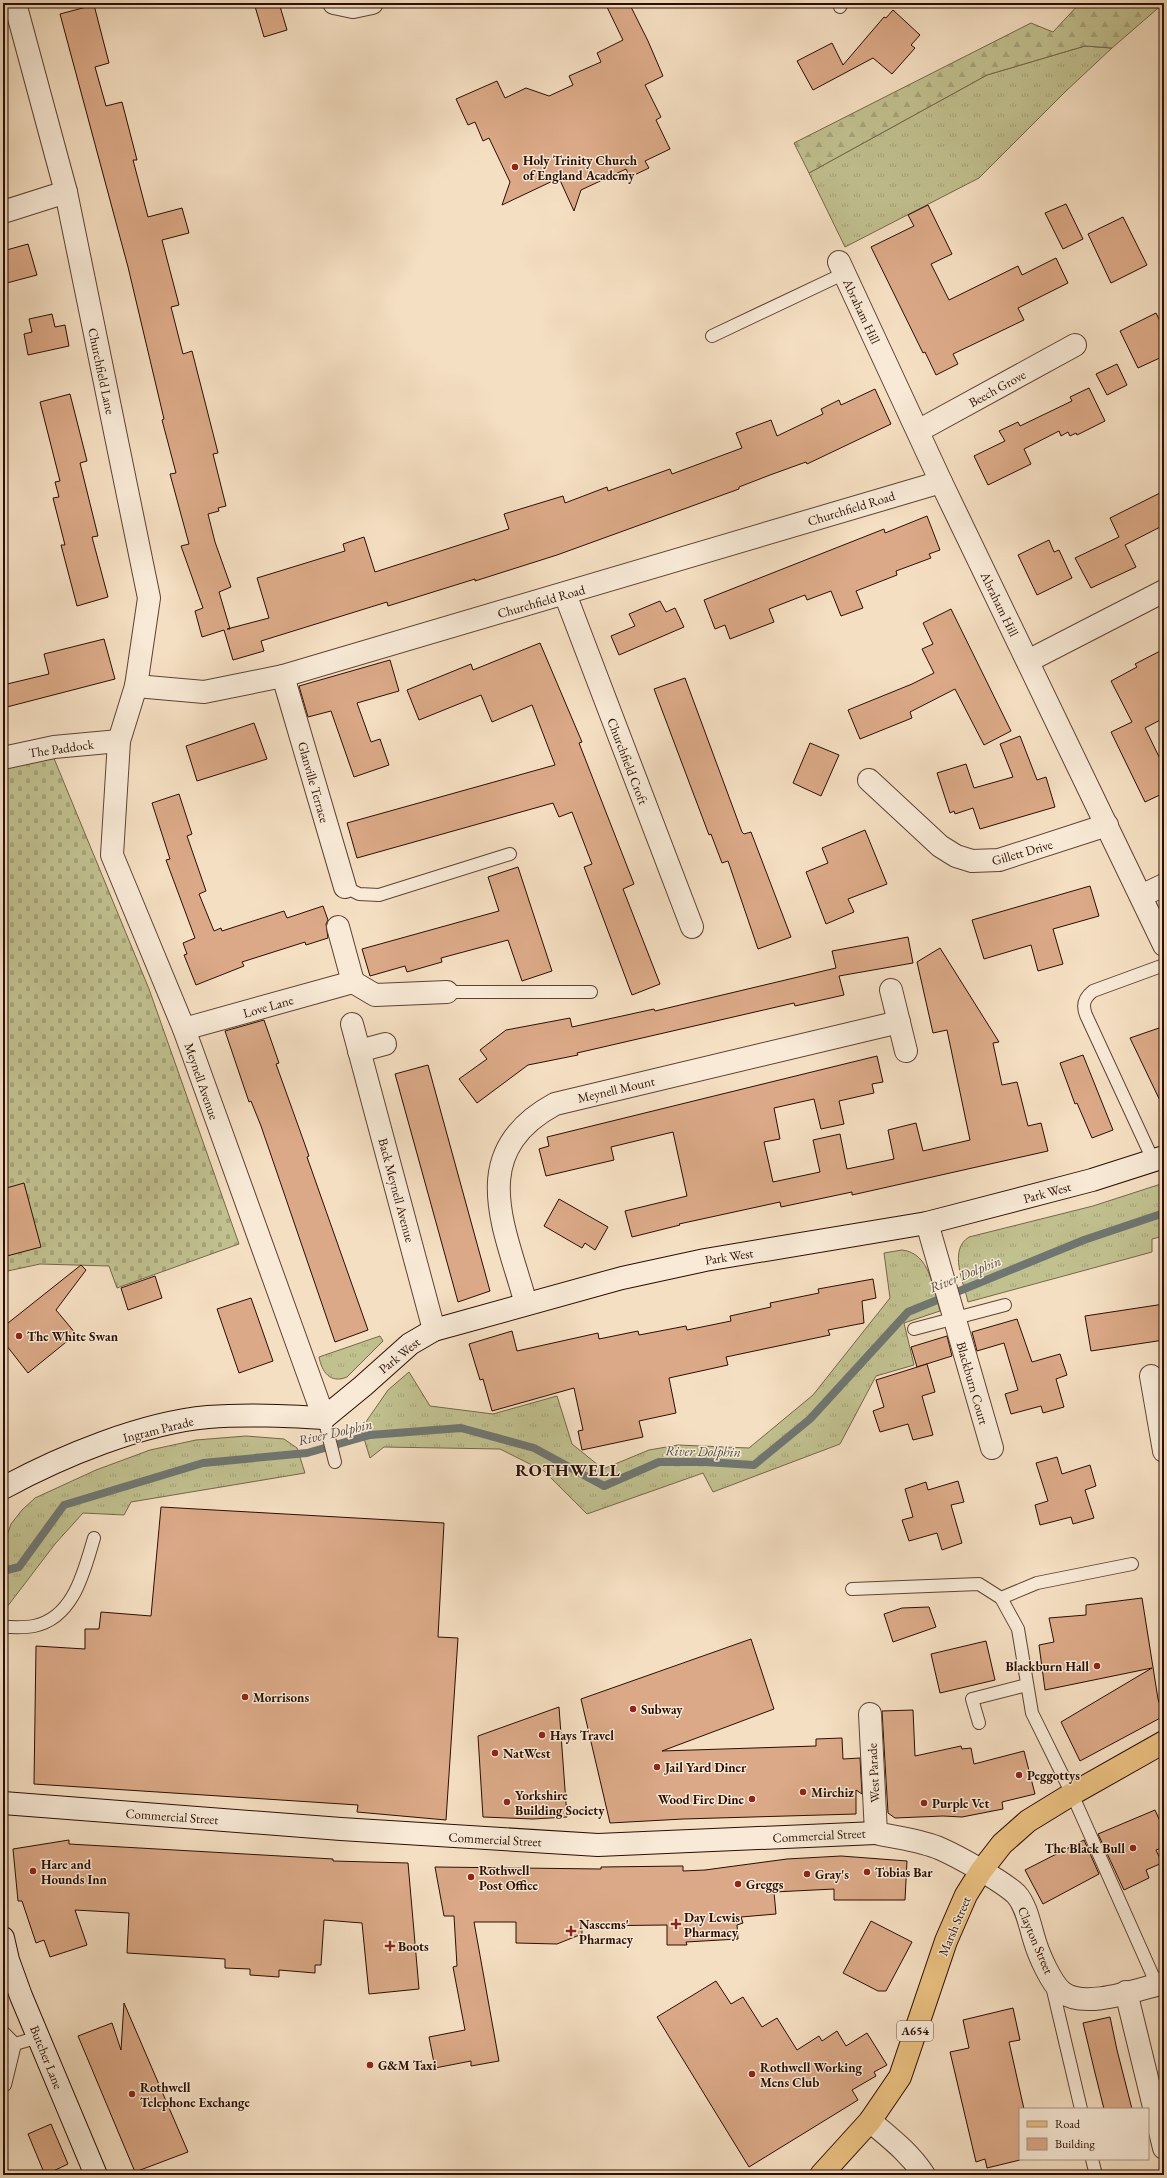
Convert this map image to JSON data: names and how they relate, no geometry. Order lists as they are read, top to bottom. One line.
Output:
{"streets":{"main road":["Marsh Street","A654"],"street":["Abraham Hill","Churchfield Lane","Beech Grove","Churchfield Road","The Paddock","Churchfield Croft","Glanville Terrace","Gillett Drive","Love Lane","Meynell Avenue","Meynell Mount","Back Meynell Avenue","Park West","Blackburn Court","Ingram Parade","West Parade","Commercial Street","Clayton Street","Butcher Lane"]},"crossings":[["Abraham Hill","Beech Grove"],["Abraham Hill","Churchfield Road"],["Abraham Hill","Gillett Drive"],["Churchfield Lane","Churchfield Road"],["Churchfield Lane","The Paddock"],["Churchfield Lane","Meynell Avenue"],["Churchfield Road","Churchfield Croft"],["Churchfield Road","Glanville Terrace"],["The Paddock","Meynell Avenue"],["Love Lane","Meynell Avenue"],["Meynell Avenue","Park West"],["Meynell Avenue","Ingram Parade"],["Meynell Mount","Park West"],["Back Meynell Avenue","Park West"],["Park West","Blackburn Court"],["Park West","Ingram Parade"],["West Parade","Commercial Street"],["Commercial Street","Marsh Street"],["Commercial Street","Clayton Street"],["Marsh Street","Clayton Street"]],"districts":["ROTHWELL"],"water":["River Dolphin"],"places":{"other":["Holy Trinity Church of England Academy","The White Swan","Blackburn Hall","Morrisons","Subway","Hays Travel","NatWest","Jail Yard Diner","Peggottys","Mirchiz","Wood Fire Dine","Yorkshire Building Society","Purple Vet","The Black Bull","Hare and Hounds Inn","Tobias Bar","Gray's","Rothwell Post Office","Greggs","G&M Taxi","Rothwell Working Mens Club","Rothwell Telephone Exchange"],"health":["Day Lewis Pharmacy","Naseems' Pharmacy","Boots"]},"legend":["Road","Building"]}
